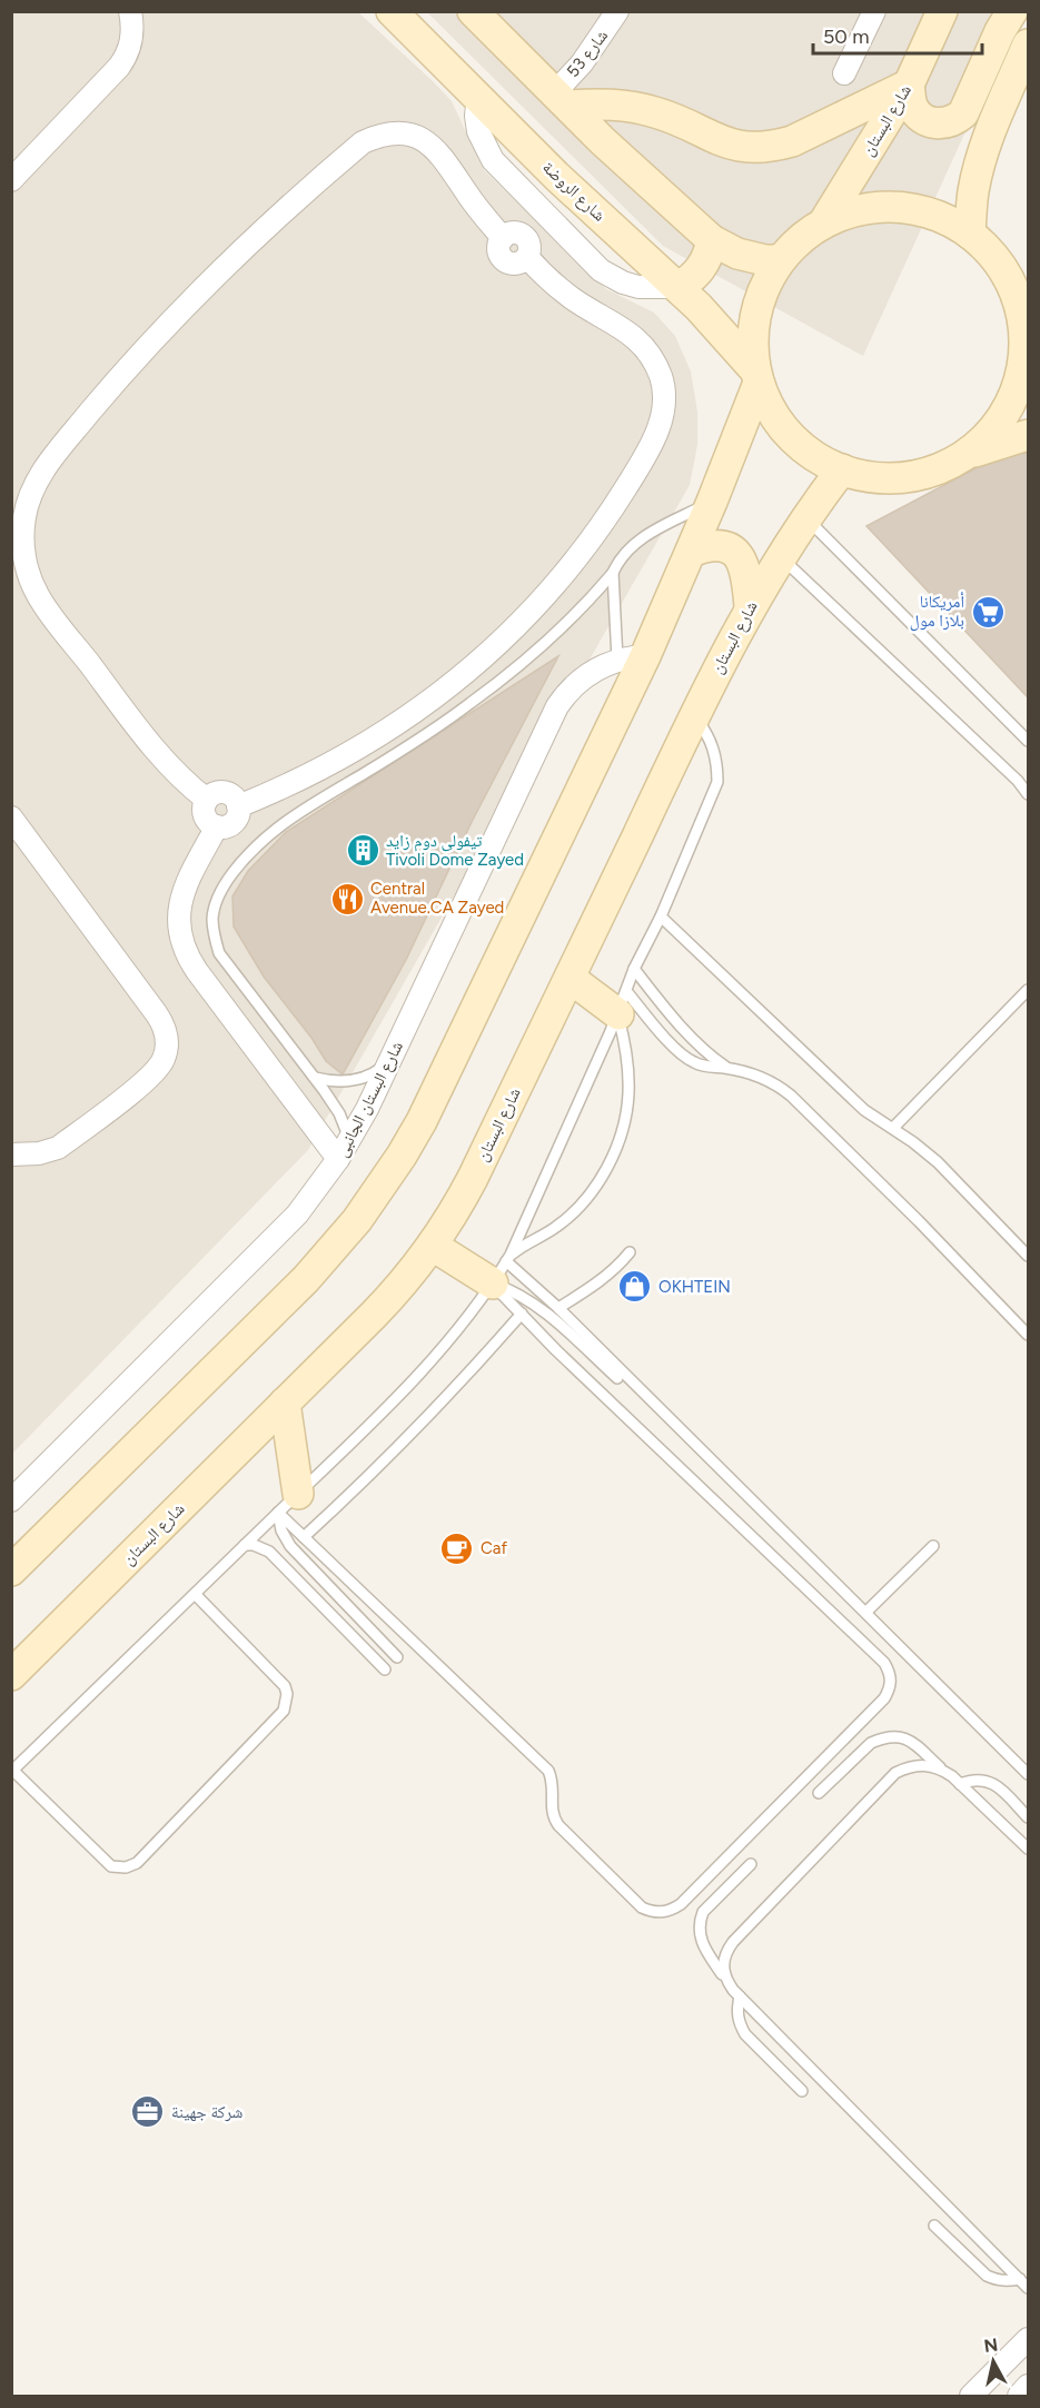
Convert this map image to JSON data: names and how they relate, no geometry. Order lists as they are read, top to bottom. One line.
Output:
{"streets":{"street":["شارع 53","شارع البستان","شارع الروضة","شارع البستان الجانبى"]},"places":{"supermarket":["أمريكانا بلازا مول"],"building":["تيفولى دوم زايد Tivoli Dome Zayed"],"restaurant":["Central Avenue.CA Zayed"],"shop":["OKHTEIN"],"cafe":["Caf"],"office":["شركة جهينة"]},"scale_bar":"50 m","north":"top"}
